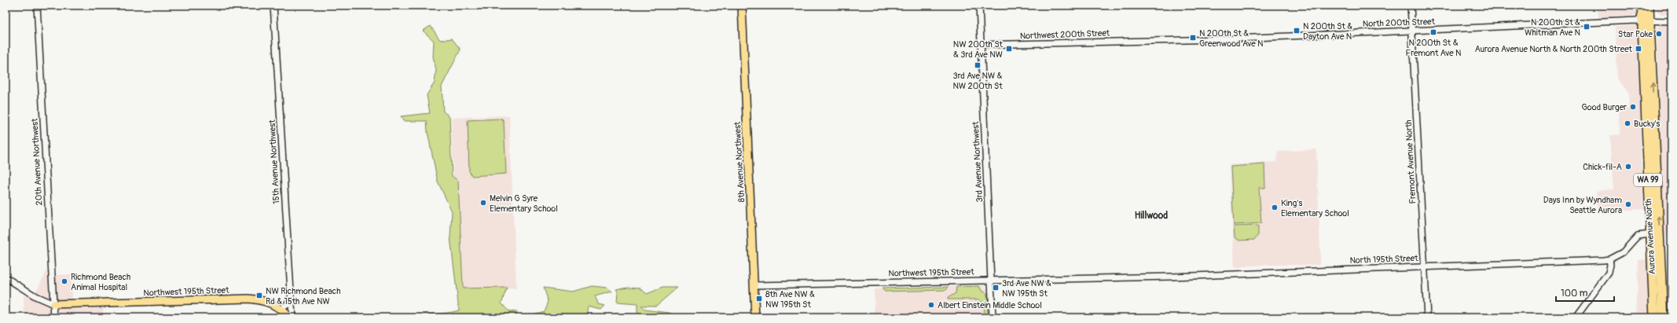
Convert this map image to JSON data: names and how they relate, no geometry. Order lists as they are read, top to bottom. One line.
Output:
{"streets":{"highway":["WA 99","Aurora Avenue North"],"main road":["8th Avenue Northwest","Northwest 195th Street"],"street":["North 200th Street","Northwest 200th Street","20th Avenue Northwest","15th Avenue Northwest","3rd Avenue Northwest","Fremont Avenue North","North 195th Street"]},"crossings":[["North 200th Street","Northwest 200th Street"],["North 200th Street","Fremont Avenue North"],["North 200th Street","Aurora Avenue North"],["Northwest 200th Street","3rd Avenue Northwest"],["20th Avenue Northwest","Northwest 195th Street"],["8th Avenue Northwest","Northwest 195th Street"],["3rd Avenue Northwest","Northwest 195th Street"],["Fremont Avenue North","North 195th Street"],["Aurora Avenue North","North 195th Street"],["North 195th Street","Northwest 195th Street"]],"districts":["Hillwood"],"places":{"transit":["N 200th St & Whitman Ave N","N 200th St & Dayton Ave N","N 200th St & Fremont Ave N","N 200th St & Greenwood Ave N","NW 200th St & 3rd Ave NW","Aurora Avenue North & North 200th Street","3rd Ave NW & NW 200th St","3rd Ave NW & NW 195th St","NW Richmond Beach Rd & 15th Ave NW","8th Ave NW & NW 195th St"],"other":["Star Poke","Good Burger","Bucky's","Chick-fil-A","Melvin G Syre Elementary School","Days Inn by Wyndham Seattle Aurora","King's Elementary School","Richmond Beach Animal Hospital","Albert Einstein Middle School"]},"scale_bar":"100 m"}
